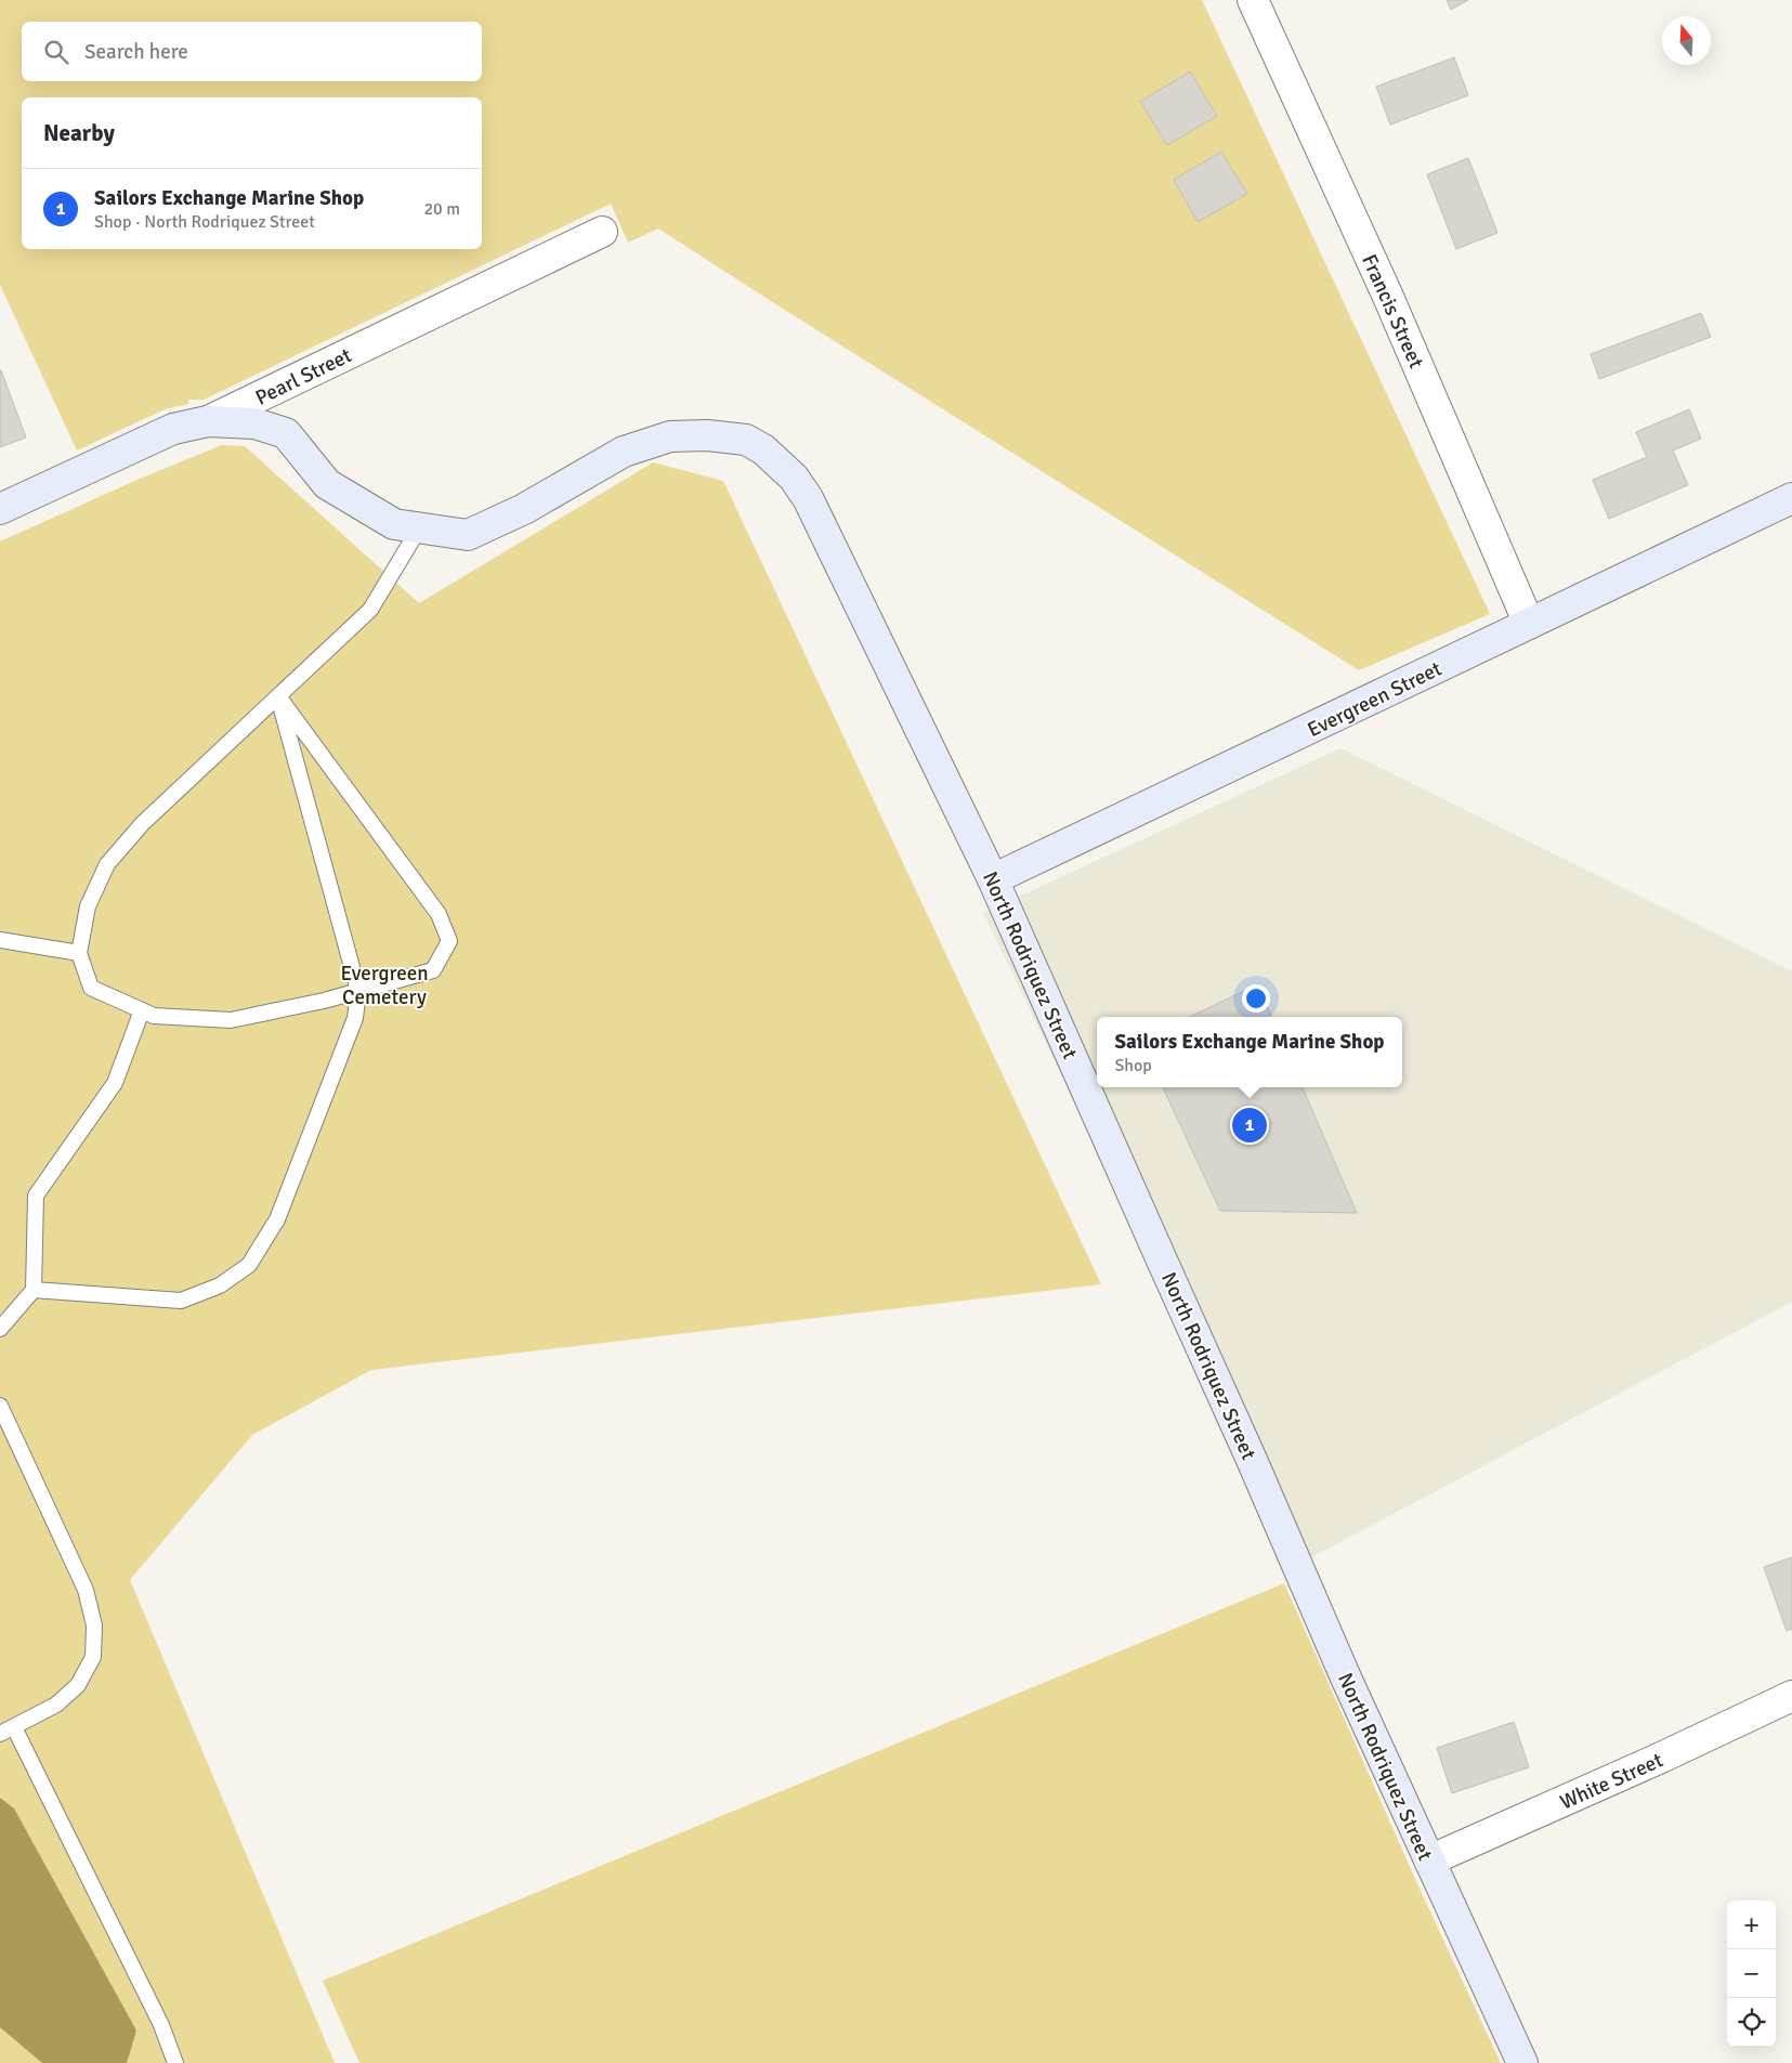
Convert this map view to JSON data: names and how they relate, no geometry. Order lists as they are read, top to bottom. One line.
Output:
{"streets":{"street":["Francis Street","Pearl Street","Evergreen Street","North Rodriquez Street","White Street"]},"crossings":[["Francis Street","Evergreen Street"],["Pearl Street","North Rodriquez Street"],["Evergreen Street","North Rodriquez Street"],["North Rodriquez Street","White Street"]],"parks":["Evergreen Cemetery"],"north":"top","page":{"search":"Search here","heading":"Nearby","list":[{"mark":"1","name":"Sailors Exchange Marine Shop","note":"Shop · North Rodriquez Street","value":"20 m"}],"popup":["Sailors Exchange Marine Shop","Shop"],"pins":"1","map_buttons":["+","−"]}}
